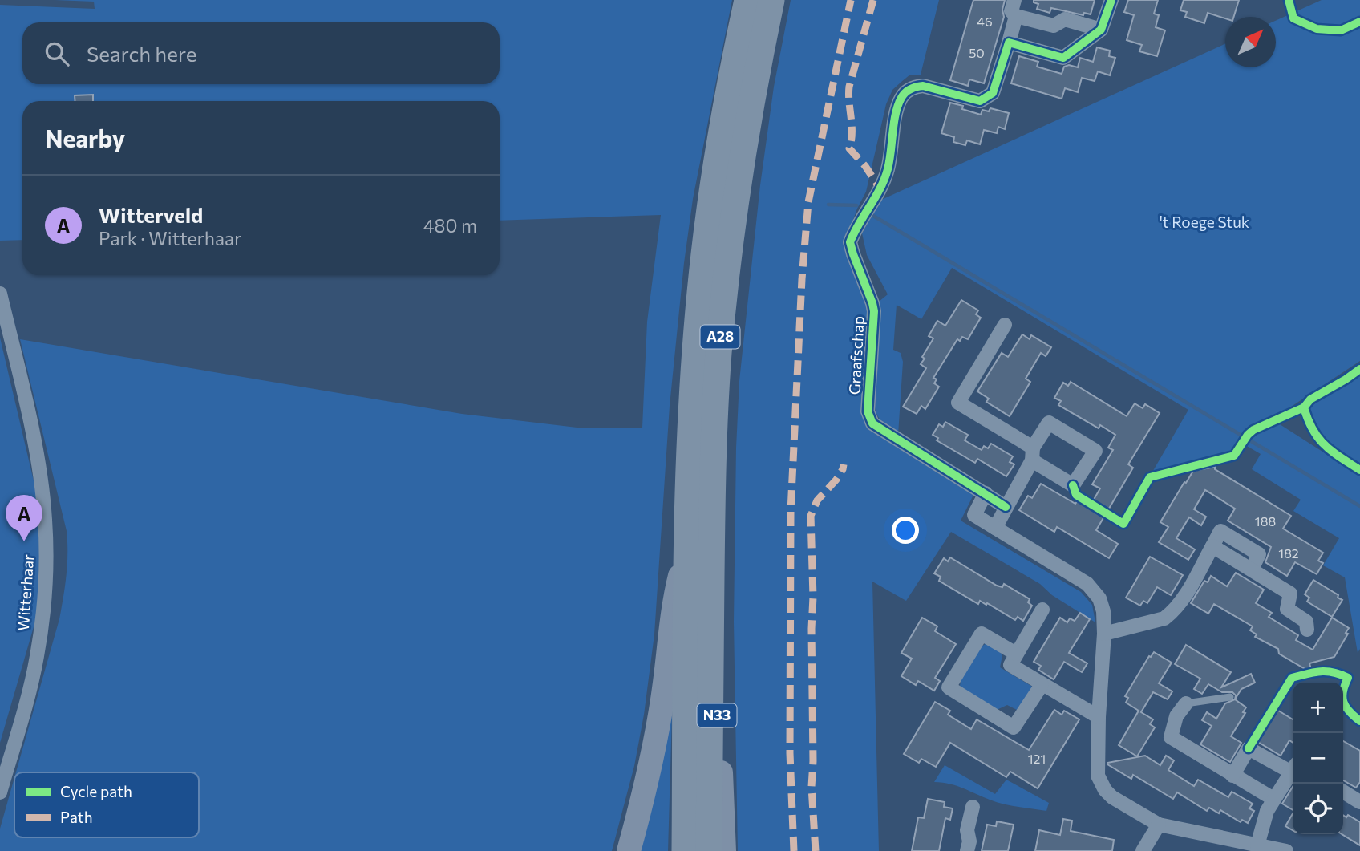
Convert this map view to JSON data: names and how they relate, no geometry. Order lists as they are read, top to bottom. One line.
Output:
{"streets":{"highway":["A28","N33"],"street":["Graafschap","Witterhaar"]},"crossings":[["A28","N33"]],"parks":["'t Roege Stuk"],"house_numbers":["46","50","188","182","121"],"legend":["Cycle path","Path"],"north":"top right","page":{"search":"Search here","heading":"Nearby","list":[{"mark":"A","name":"Witterveld","note":"Park · Witterhaar","value":"480 m"}],"pins":"A","map_buttons":["+","−"]}}
